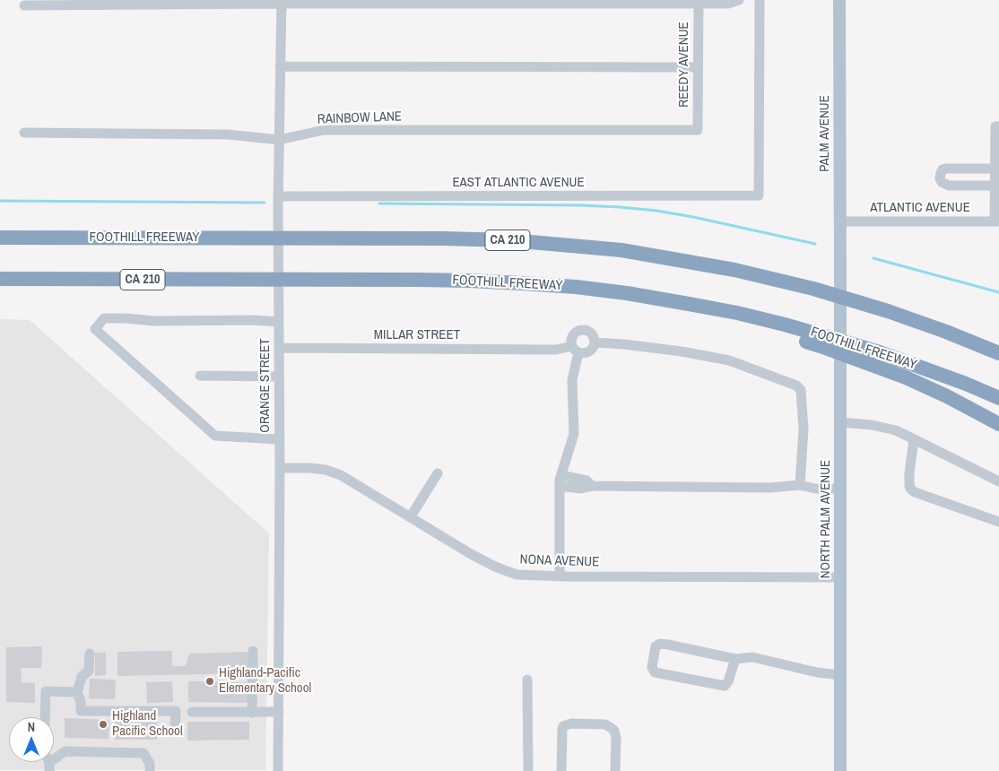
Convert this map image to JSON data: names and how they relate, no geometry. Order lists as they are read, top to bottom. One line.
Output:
{"streets":{"highway":["FOOTHILL FREEWAY","CA 210"],"main road":["PALM AVENUE","NORTH PALM AVENUE"],"street":["REEDY AVENUE","RAINBOW LANE","EAST ATLANTIC AVENUE","ATLANTIC AVENUE","MILLAR STREET","ORANGE STREET","NONA AVENUE"]},"crossings":[["REEDY AVENUE","RAINBOW LANE"],["RAINBOW LANE","ORANGE STREET"],["PALM AVENUE","ATLANTIC AVENUE"],["PALM AVENUE","NORTH PALM AVENUE"],["EAST ATLANTIC AVENUE","ORANGE STREET"],["MILLAR STREET","ORANGE STREET"],["ORANGE STREET","NONA AVENUE"],["NORTH PALM AVENUE","NONA AVENUE"]],"places":["Highland-Pacific Elementary School","Highland Pacific School"],"north":"top"}
